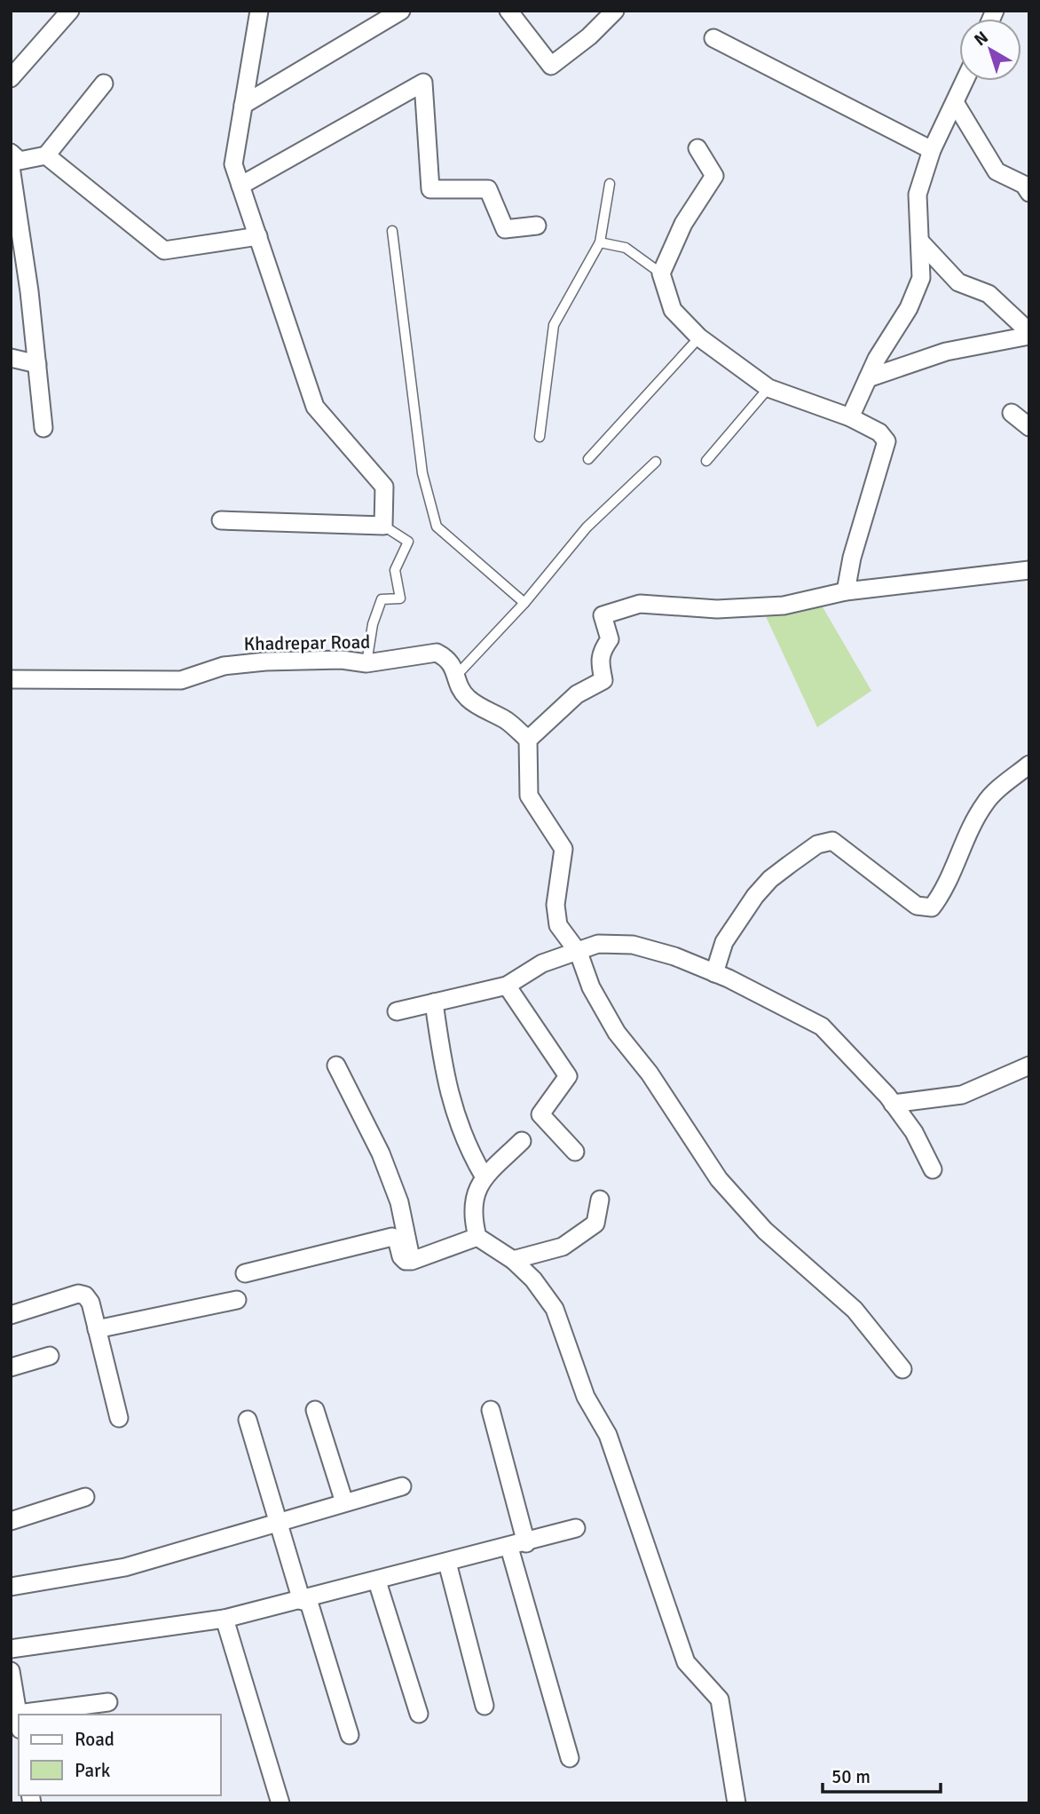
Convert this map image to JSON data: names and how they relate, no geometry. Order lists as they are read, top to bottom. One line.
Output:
{"streets":{"street":["Khadrepar Road"]},"legend":["Road","Park"],"scale_bar":"50 m","north":"top left"}
